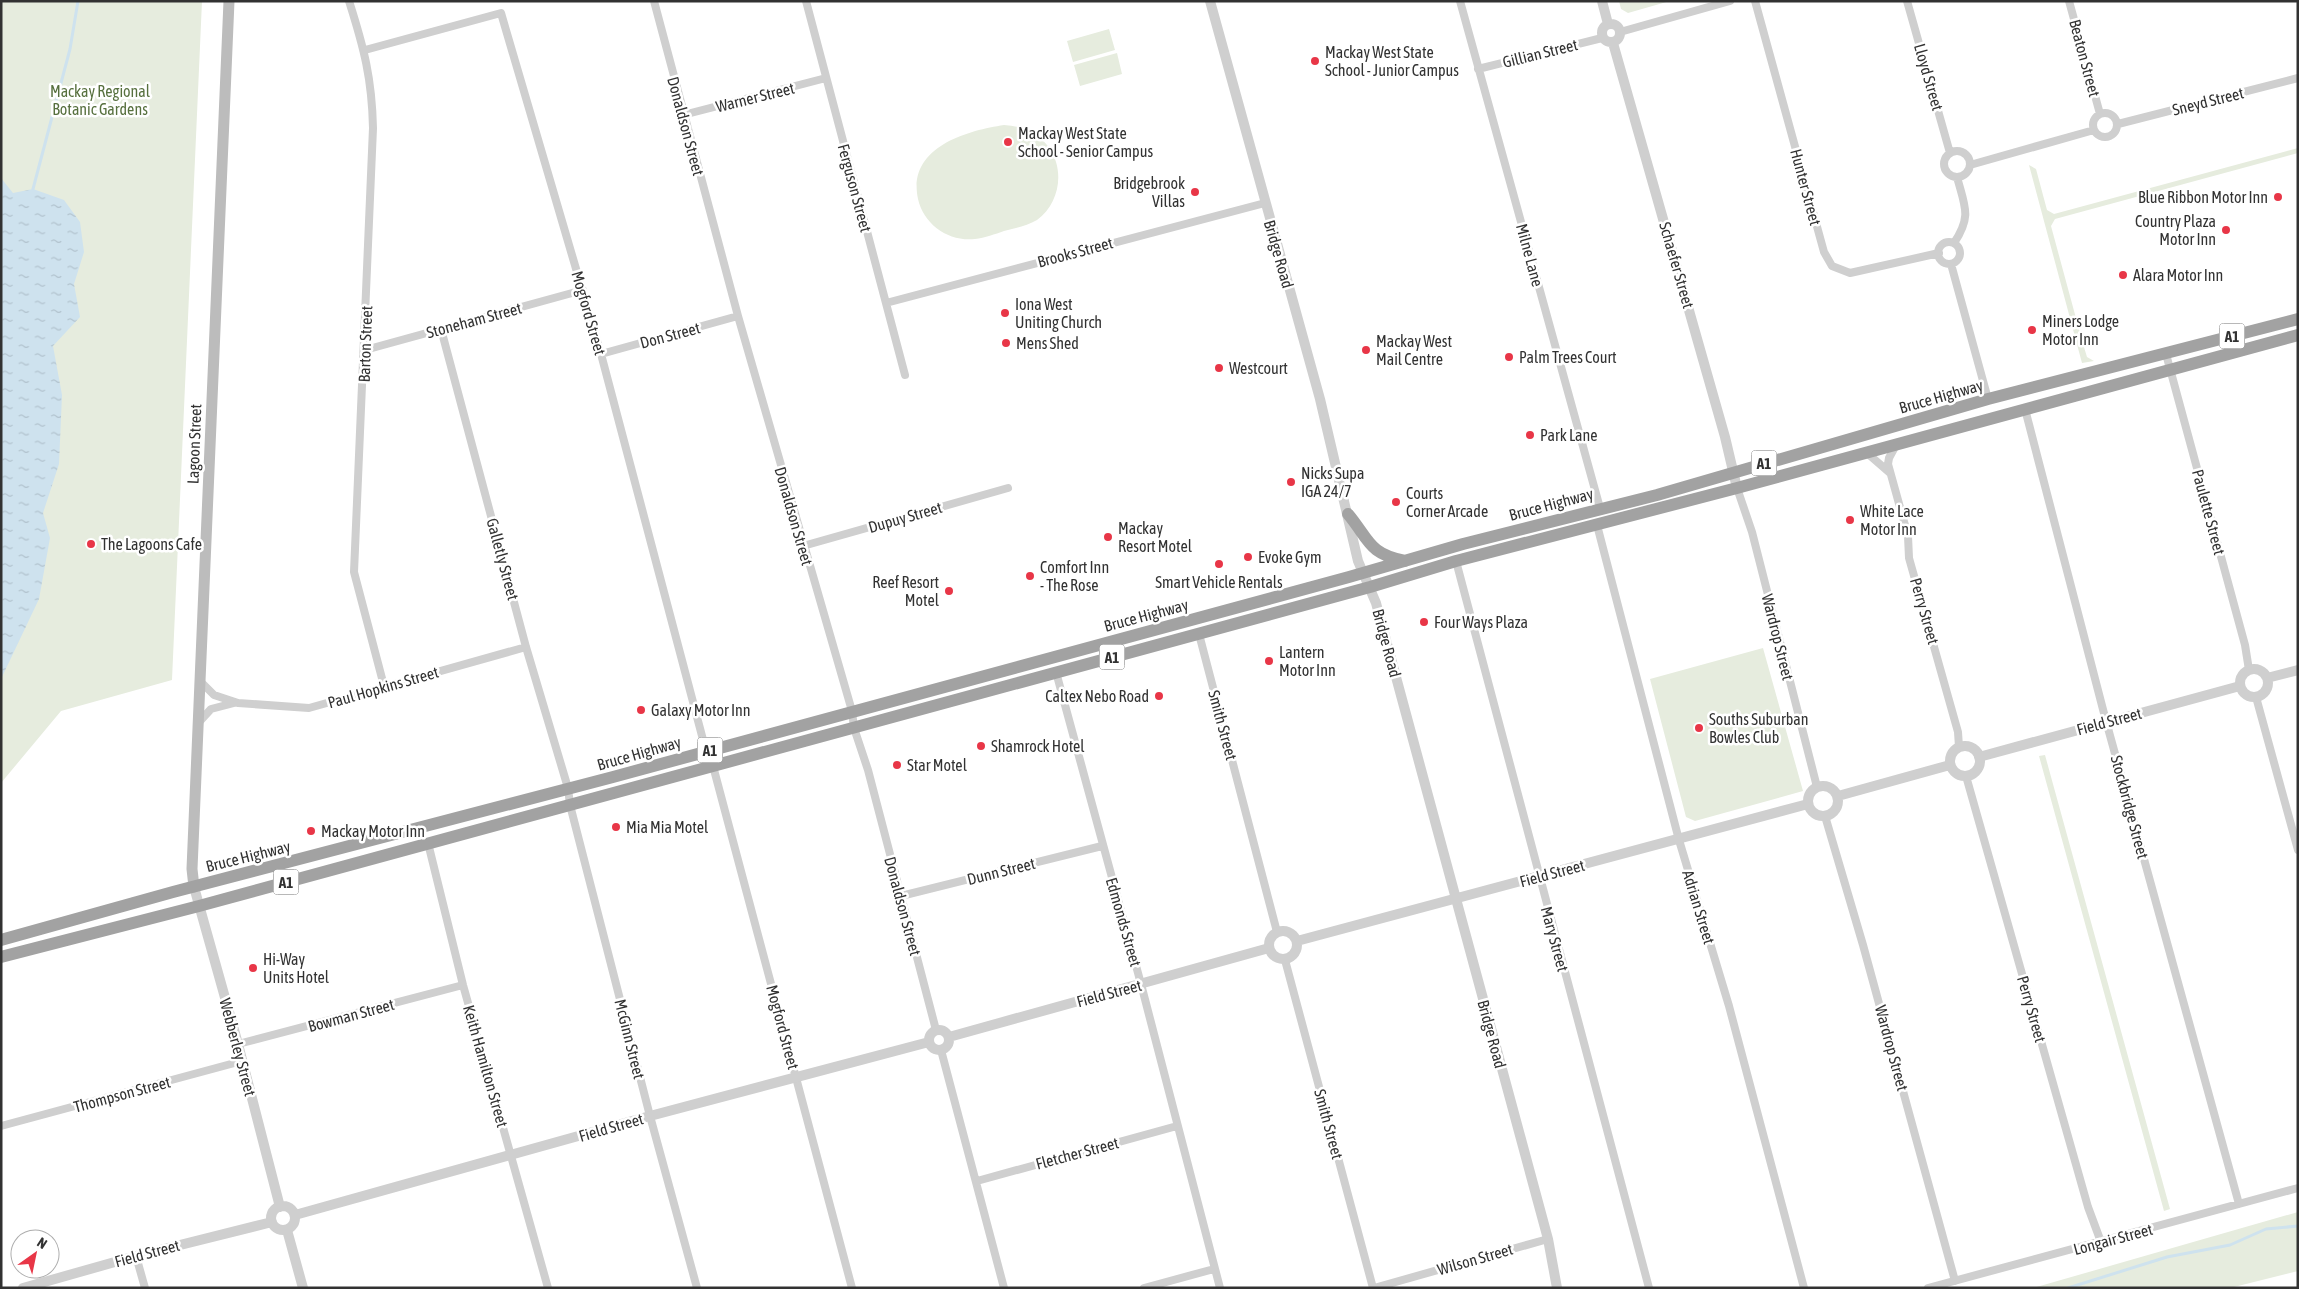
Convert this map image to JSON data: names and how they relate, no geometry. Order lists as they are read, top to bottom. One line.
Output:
{"streets":{"highway":["A1","Bruce Highway"],"main road":["Lagoon Street"],"street":["Gillian Street","Beaton Street","Lloyd Street","Warner Street","Sneyd Street","Donaldson Street","Hunter Street","Ferguson Street","Brooks Street","Bridge Road","Milne Lane","Schaefer Street","Mogford Street","Stoneham Street","Don Street","Barton Street","Paulette Street","Dupuy Street","Galletly Street","Perry Street","Wardrop Street","Paul Hopkins Street","Field Street","Smith Street","Stockbridge Street","Dunn Street","Adrian Street","Edmonds Street","Mary Street","Bowman Street","McGinn Street","Webberley Street","Keith Hamilton Street","Thompson Street","Fletcher Street","Longair Street","Wilson Street"]},"crossings":[["Gillian Street","Milne Lane"],["Gillian Street","Schaefer Street"],["Beaton Street","Sneyd Street"],["Warner Street","Donaldson Street"],["Warner Street","Ferguson Street"],["Donaldson Street","Don Street"],["Donaldson Street","Bruce Highway"],["Donaldson Street","Dupuy Street"],["Donaldson Street","Field Street"],["Donaldson Street","Dunn Street"],["Ferguson Street","Brooks Street"],["Brooks Street","Bridge Road"],["Bridge Road","Bruce Highway"],["Bridge Road","Field Street"],["Bridge Road","Wilson Street"],["Milne Lane","Bruce Highway"],["Schaefer Street","Bruce Highway"],["Schaefer Street","Wardrop Street"],["Mogford Street","Stoneham Street"],["Mogford Street","Don Street"],["Mogford Street","Barton Street"],["Mogford Street","Bruce Highway"],["Mogford Street","Field Street"],["Stoneham Street","Barton Street"],["Stoneham Street","Galletly Street"],["Barton Street","Paul Hopkins Street"],["Bruce Highway","Lagoon Street"],["Bruce Highway","Paulette Street"],["Bruce Highway","Galletly Street"],["Bruce Highway","Perry Street"],["Bruce Highway","Wardrop Street"],["Bruce Highway","Smith Street"],["Bruce Highway","Stockbridge Street"],["Bruce Highway","Adrian Street"],["Bruce Highway","Edmonds Street"],["Bruce Highway","Mary Street"],["Bruce Highway","McGinn Street"],["Bruce Highway","Webberley Street"],["Bruce Highway","Keith Hamilton Street"],["Lagoon Street","Paul Hopkins Street"],["Lagoon Street","Webberley Street"],["Paulette Street","Field Street"],["Galletly Street","Paul Hopkins Street"],["Galletly Street","McGinn Street"],["Perry Street","Field Street"],["Perry Street","Longair Street"],["Wardrop Street","Field Street"],["Wardrop Street","Longair Street"],["Field Street","Smith Street"],["Field Street","Stockbridge Street"],["Field Street","Adrian Street"],["Field Street","Edmonds Street"],["Field Street","Mary Street"],["Field Street","McGinn Street"],["Field Street","Webberley Street"],["Field Street","Keith Hamilton Street"],["Smith Street","Wilson Street"],["Stockbridge Street","Longair Street"],["Dunn Street","Edmonds Street"],["Edmonds Street","Fletcher Street"],["Bowman Street","Webberley Street"],["Bowman Street","Keith Hamilton Street"],["Webberley Street","Thompson Street"]],"parks":["Mackay Regional Botanic Gardens"],"places":["Mackay West State School - Junior Campus","Mackay West State School - Senior Campus","Bridgebrook Villas","Blue Ribbon Motor Inn","Country Plaza Motor Inn","Alara Motor Inn","Iona West Uniting Church","Miners Lodge Motor Inn","Mens Shed","Mackay West Mail Centre","Palm Trees Court","Westcourt","Park Lane","Nicks Supa IGA 24/7","Courts Corner Arcade","White Lace Motor Inn","Mackay Resort Motel","The Lagoons Cafe","Evoke Gym","Smart Vehicle Rentals","Comfort Inn - The Rose","Reef Resort Motel","Four Ways Plaza","Lantern Motor Inn","Caltex Nebo Road","Galaxy Motor Inn","Souths Suburban Bowles Club","Shamrock Hotel","Star Motel","Mia Mia Motel","Mackay Motor Inn","Hi-Way Units Hotel"],"north":"top right"}
